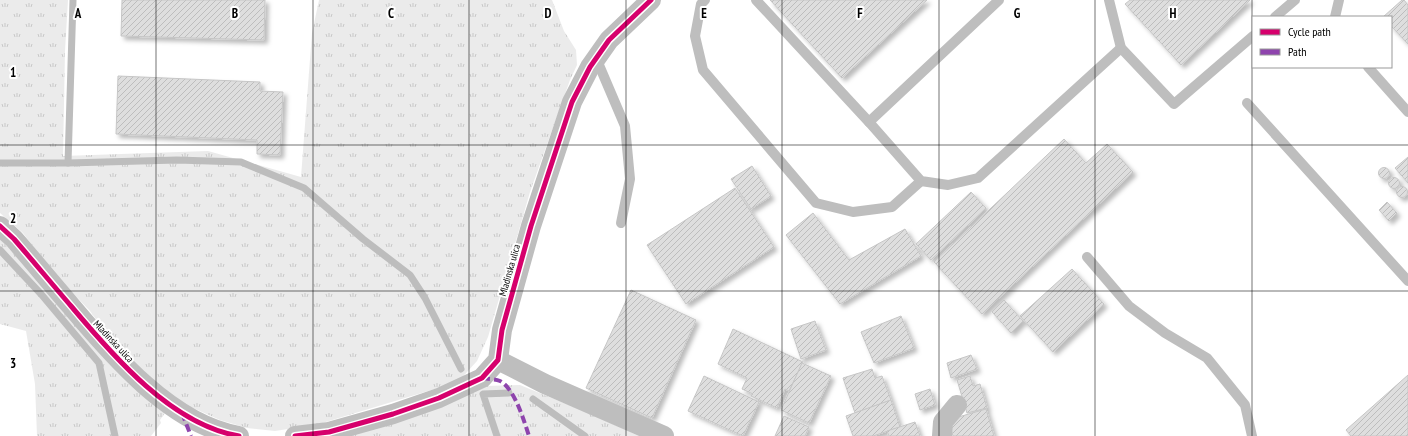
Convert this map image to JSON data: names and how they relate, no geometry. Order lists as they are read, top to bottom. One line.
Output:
{"streets":{"street":["Mladinska ulica"]},"legend":["Cycle path","Path"],"grid":{"columns":["A","B","C","D","E","F","G","H"],"rows":["1","2","3"]}}
